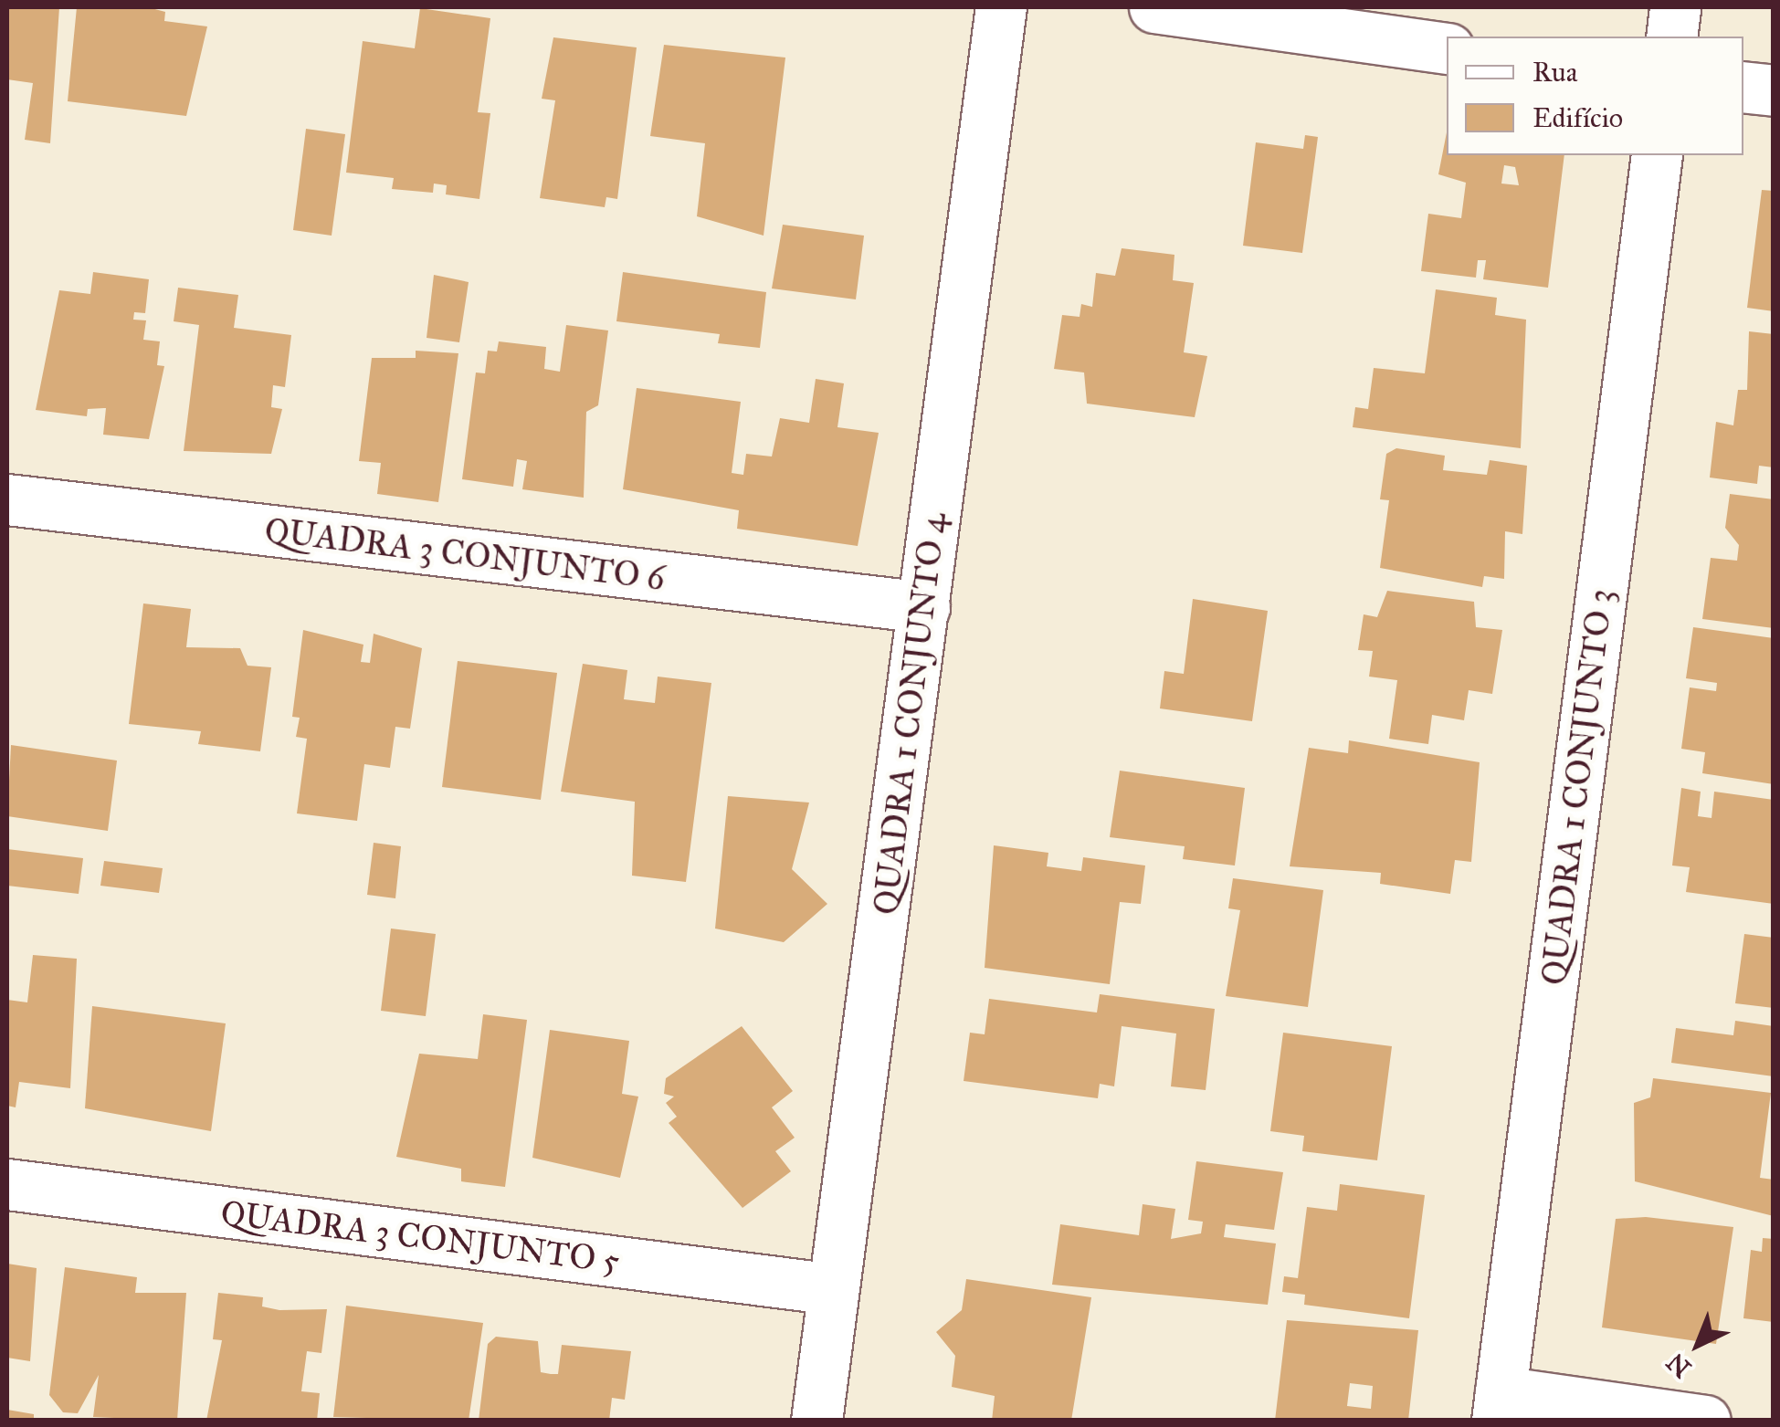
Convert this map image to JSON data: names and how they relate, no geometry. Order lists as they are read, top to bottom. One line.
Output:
{"streets":{"street":["QUADRA 3 CONJUNTO 6","QUADRA 1 CONJUNTO 4","QUADRA 1 CONJUNTO 3","QUADRA 3 CONJUNTO 5"]},"crossings":[["QUADRA 3 CONJUNTO 6","QUADRA 1 CONJUNTO 4"],["QUADRA 1 CONJUNTO 4","QUADRA 3 CONJUNTO 5"]],"legend":["Rua","Edifício"],"north":"bottom left"}
